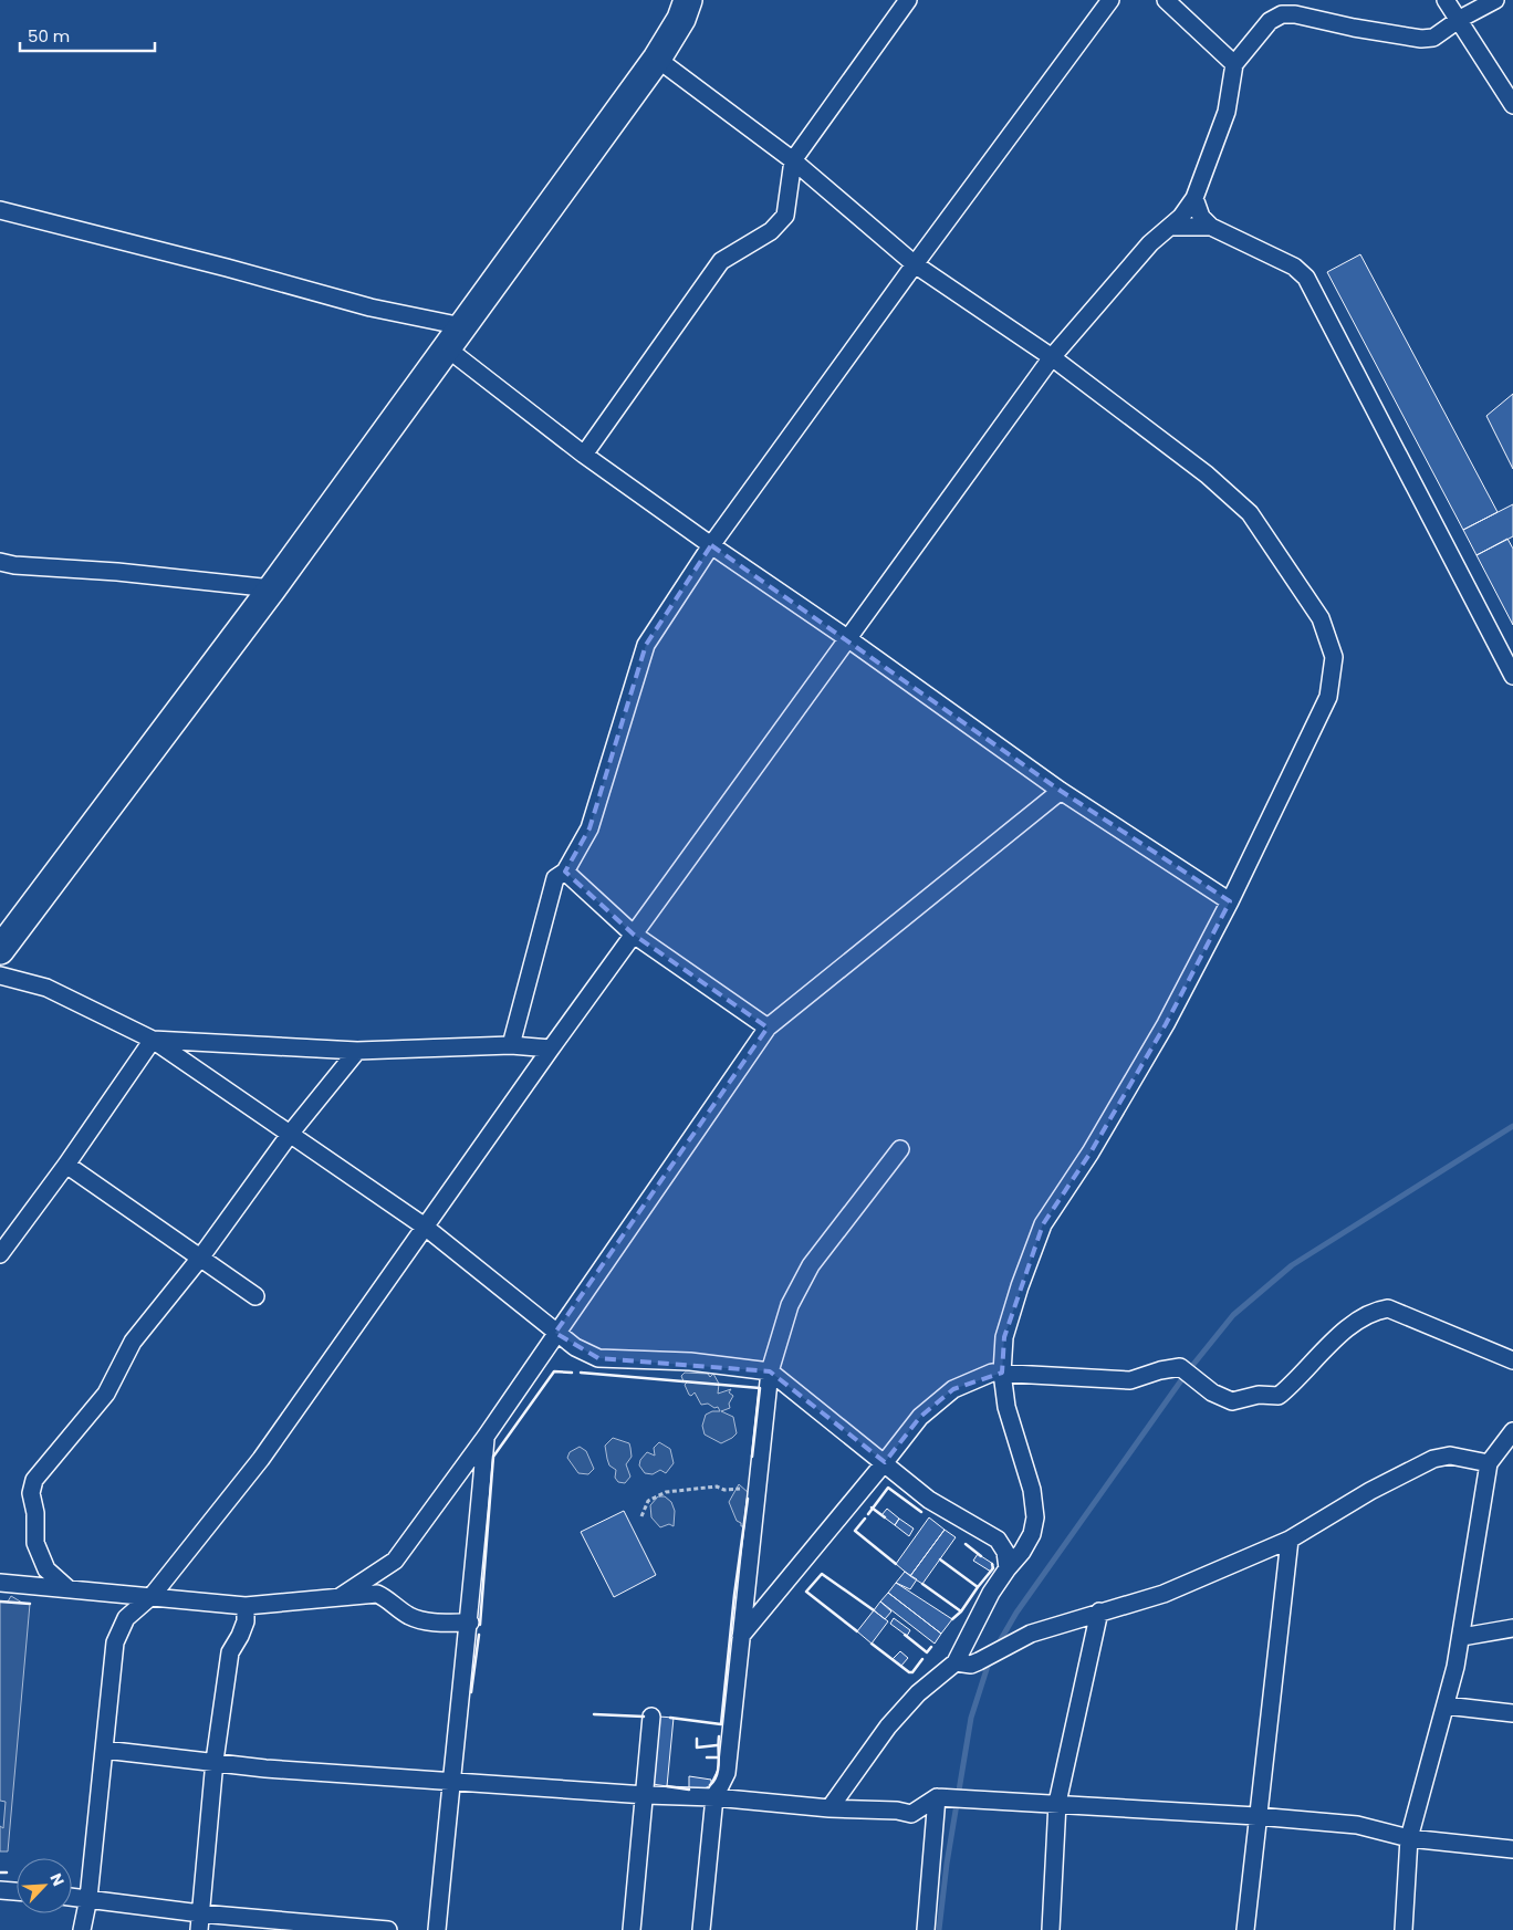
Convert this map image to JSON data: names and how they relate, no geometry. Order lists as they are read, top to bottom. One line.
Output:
{"scale_bar":"50 m","north":"top right"}
